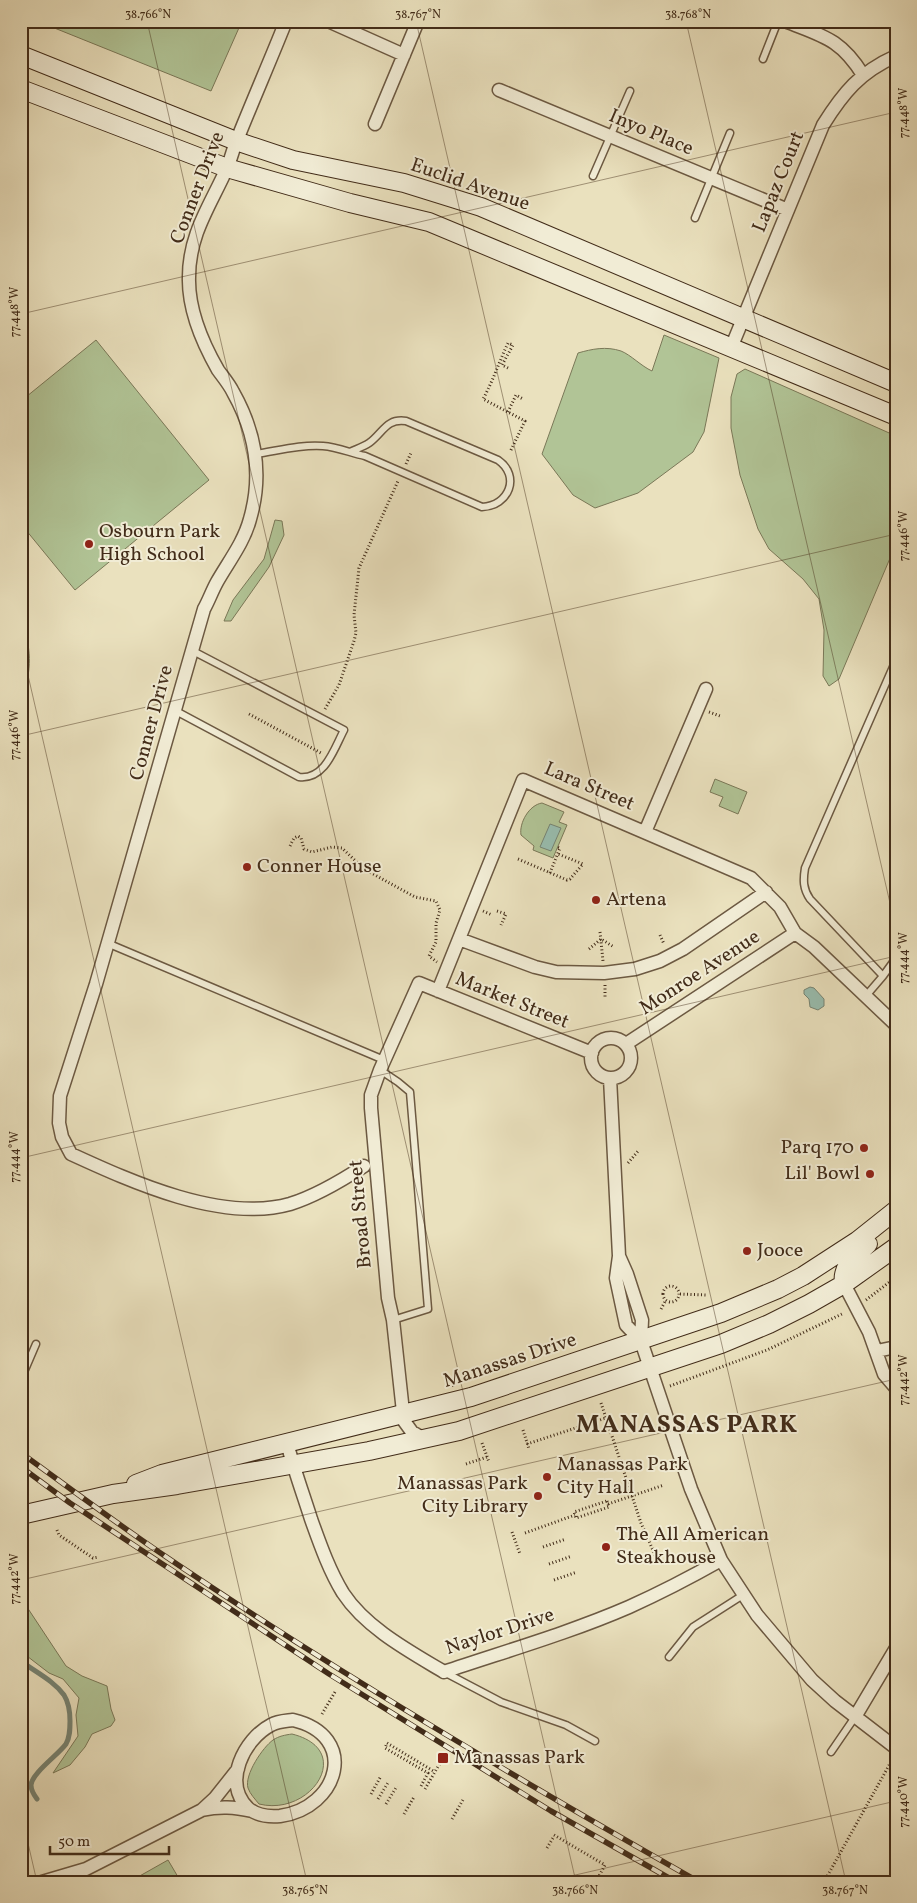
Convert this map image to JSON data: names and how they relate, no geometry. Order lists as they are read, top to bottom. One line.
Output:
{"streets":{"main road":["Euclid Avenue","Manassas Drive"],"street":["Inyo Place","Lapaz Court","Conner Drive","Lara Street","Monroe Avenue","Market Street","Broad Street","Naylor Drive"]},"crossings":[["Inyo Place","Lapaz Court"],["Lapaz Court","Euclid Avenue"],["Euclid Avenue","Conner Drive"],["Lara Street","Monroe Avenue"],["Lara Street","Market Street"],["Monroe Avenue","Market Street"],["Market Street","Broad Street"],["Broad Street","Manassas Drive"],["Manassas Drive","Naylor Drive"]],"districts":["MANASSAS PARK"],"places":{"other":["Osbourn Park High School","Conner House","Artena","Parq 170","Lil' Bowl","Jooce","Manassas Park City Hall","Manassas Park City Library","The All American Steakhouse"],"transit":["Manassas Park"]},"scale_bar":"50 m","coordinates":["38.766°N","38.767°N","38.768°N","77.448°W","77.446°W","77.444°W","77.442°W","77.440°W","38.765°N"]}
